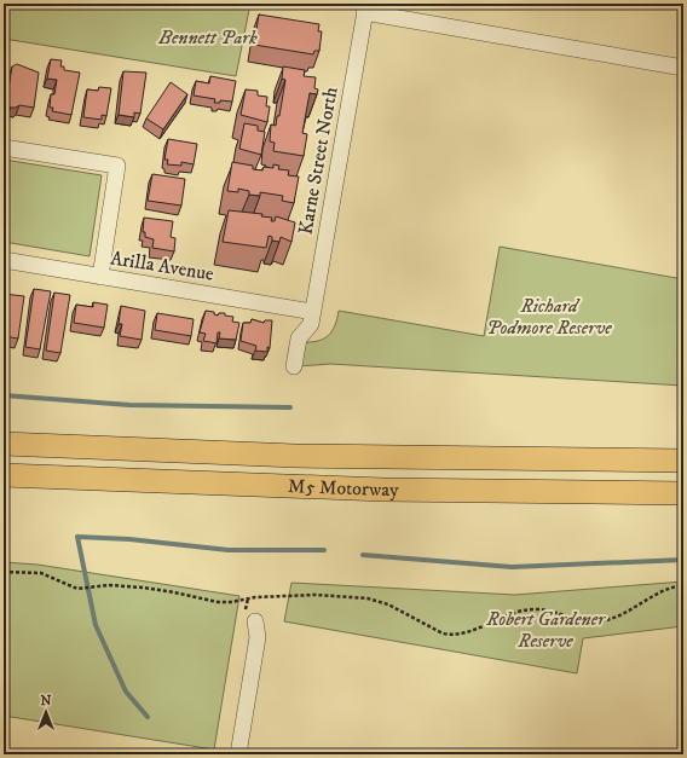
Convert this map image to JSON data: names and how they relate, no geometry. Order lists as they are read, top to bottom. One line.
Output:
{"streets":{"highway":["M5 Motorway"],"street":["Karne Street North","Arilla Avenue"]},"crossings":[["Karne Street North","Arilla Avenue"]],"parks":["Bennett Park","Richard Podmore Reserve","Robert Gardener Reserve"],"north":"top"}
